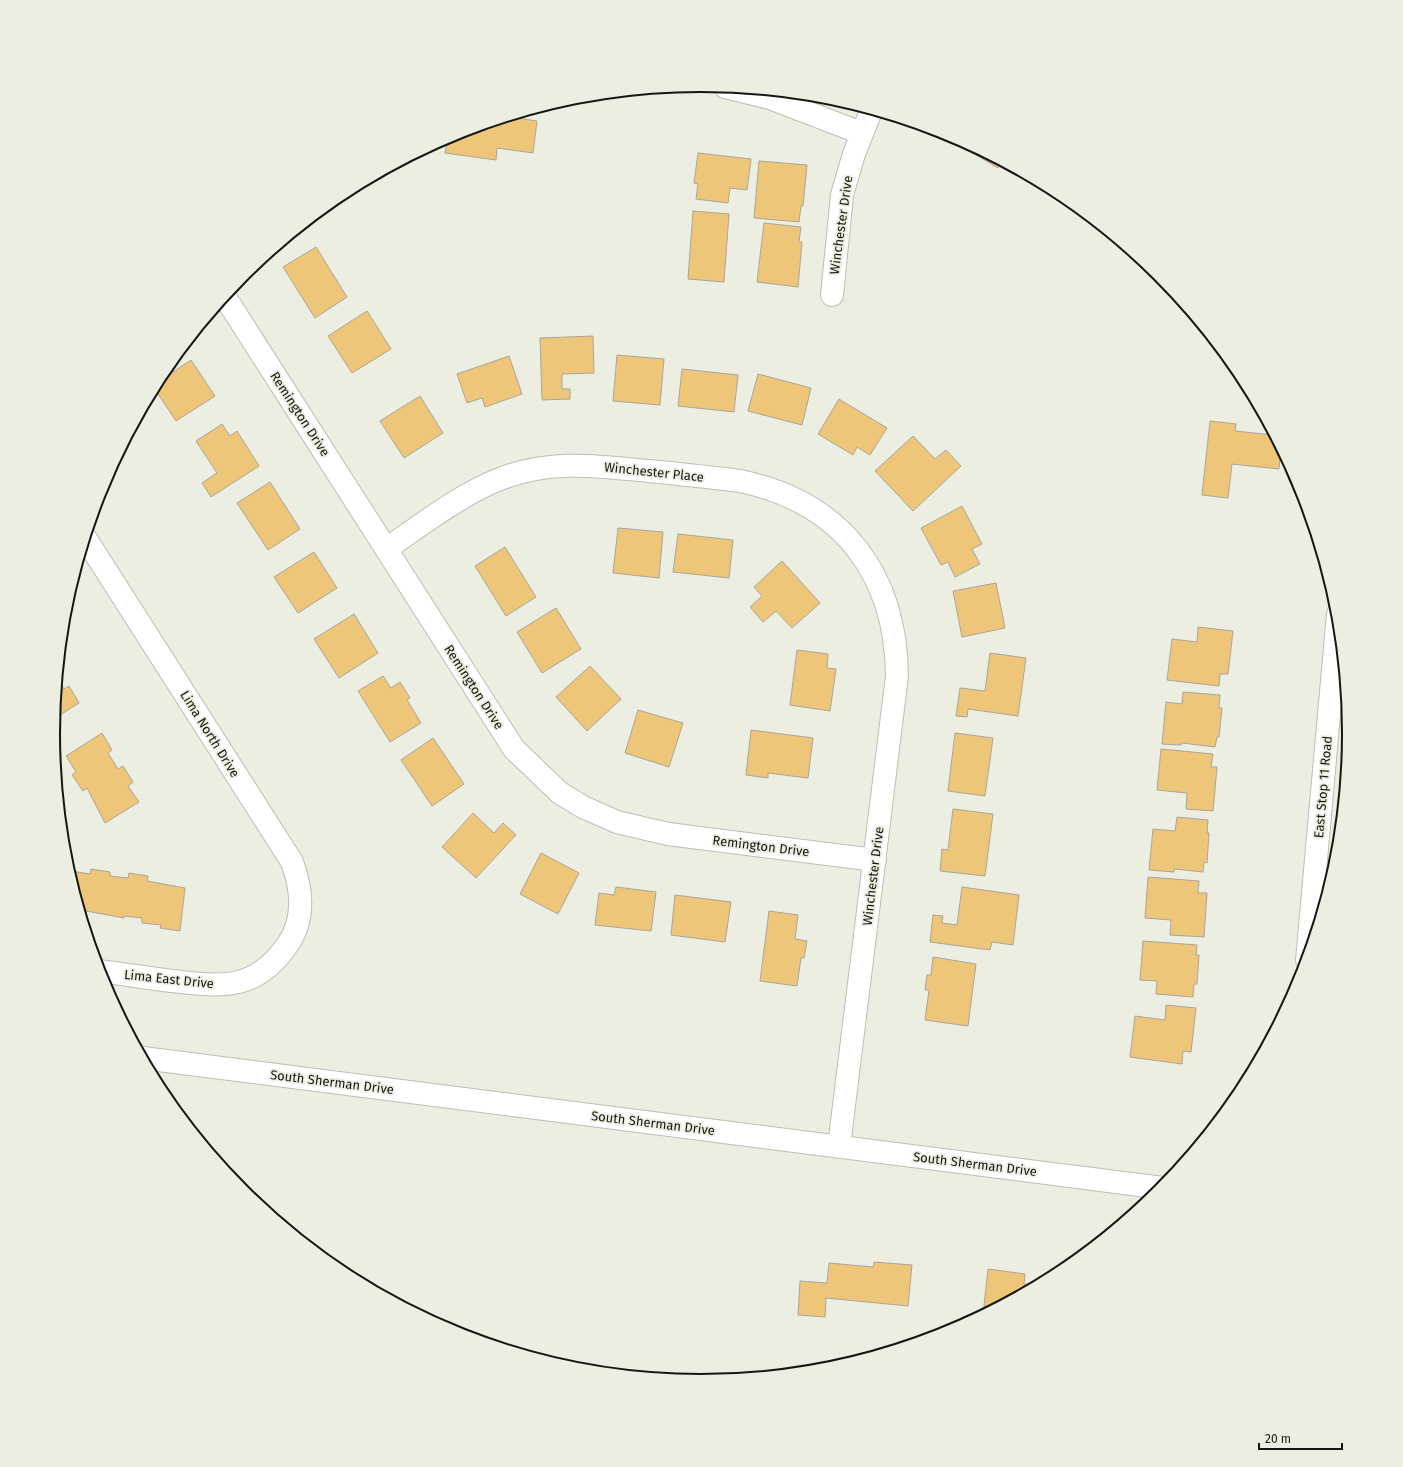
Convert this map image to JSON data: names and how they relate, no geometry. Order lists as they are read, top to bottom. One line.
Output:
{"streets":{"street":["Winchester Drive","Remington Drive","Winchester Place","Lima North Drive","East Stop 11 Road","Lima East Drive","South Sherman Drive"]},"crossings":[["Winchester Drive","Remington Drive"],["Winchester Drive","Winchester Place"],["Winchester Drive","South Sherman Drive"],["Remington Drive","Winchester Place"],["Lima North Drive","Lima East Drive"]],"scale_bar":"20 m"}
